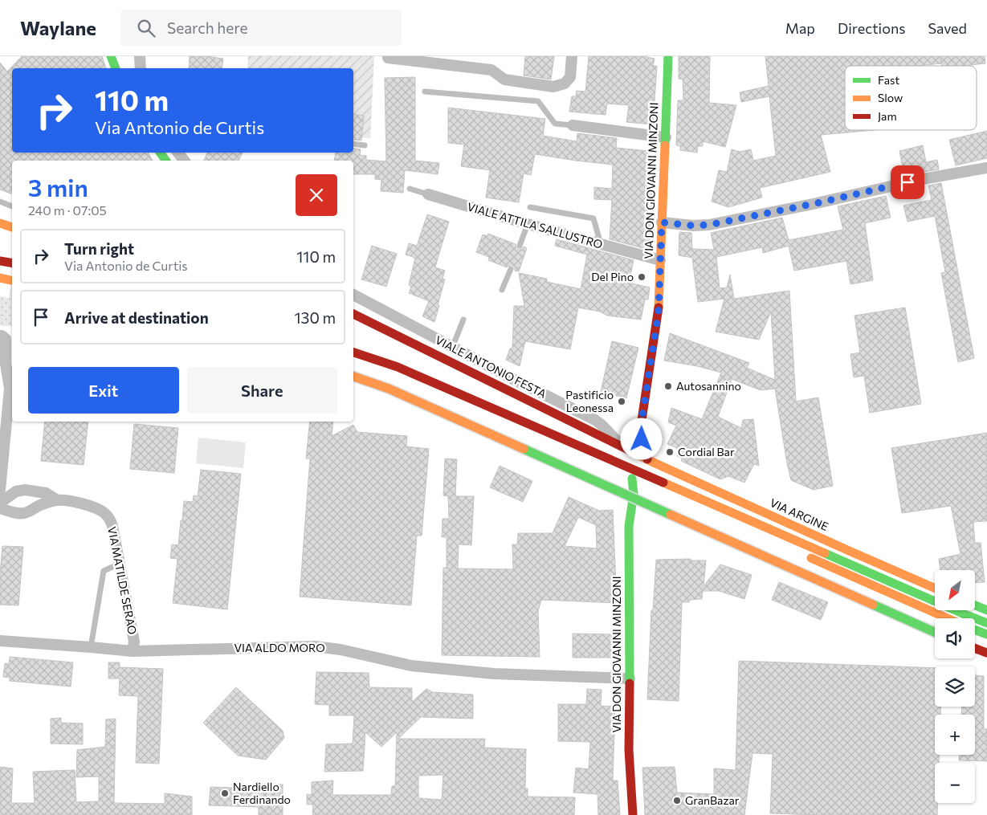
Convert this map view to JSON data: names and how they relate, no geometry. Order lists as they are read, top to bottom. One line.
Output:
{"streets":{"main road":["VIA DON GIOVANNI MINZONI","VIA ARGINE"],"street":["VIALE ATTILA SALLUSTRO","VIALE ANTONIO FESTA","VIA MATILDE SERAO","VIA ALDO MORO"]},"crossings":[["VIA DON GIOVANNI MINZONI","VIALE ATTILA SALLUSTRO"],["VIA DON GIOVANNI MINZONI","VIALE ANTONIO FESTA"],["VIA DON GIOVANNI MINZONI","VIA ARGINE"],["VIA DON GIOVANNI MINZONI","VIA ALDO MORO"],["VIALE ANTONIO FESTA","VIA ARGINE"],["VIA MATILDE SERAO","VIA ALDO MORO"]],"places":["Del Pino","Autosannino","Pastificio Leonessa","Cordial Bar","Nardiello Ferdinando","GranBazar"],"legend":["Fast","Slow","Jam"],"north":"bottom left","page":{"header":"Waylane","search":"Search here","nav":["Map","Directions","Saved"],"turn":["110 m","Via Antonio de Curtis"],"heading":["3 min","240 m · 07:05"],"list":[{"name":"Turn right","note":"Via Antonio de Curtis","value":"110 m"},{"name":"Arrive at destination","value":"130 m"}],"buttons":["Exit","Share"],"map_buttons":["+","−"]}}
